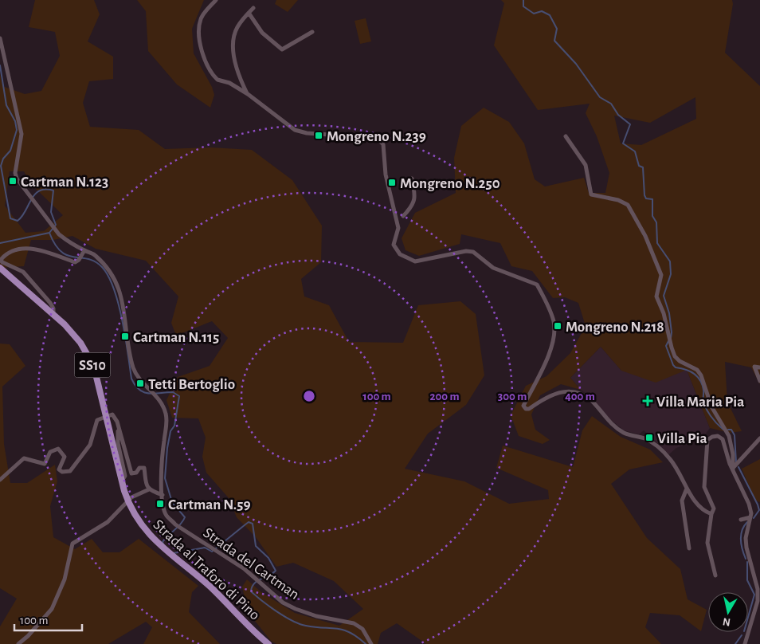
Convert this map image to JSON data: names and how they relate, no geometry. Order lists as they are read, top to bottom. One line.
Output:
{"streets":{"main road":["SS10","Strada al Traforo di Pino"],"street":["Strada del Cartman"]},"places":{"transit":["Mongreno N.239","Cartman N.123","Mongreno N.250","Mongreno N.218","Cartman N.115","Tetti Bertoglio","Villa Pia","Cartman N.59"],"health":["Villa Maria Pia"]},"scale_bar":"100 m","north":"bottom","rings":["100 m","200 m","300 m","400 m"]}
